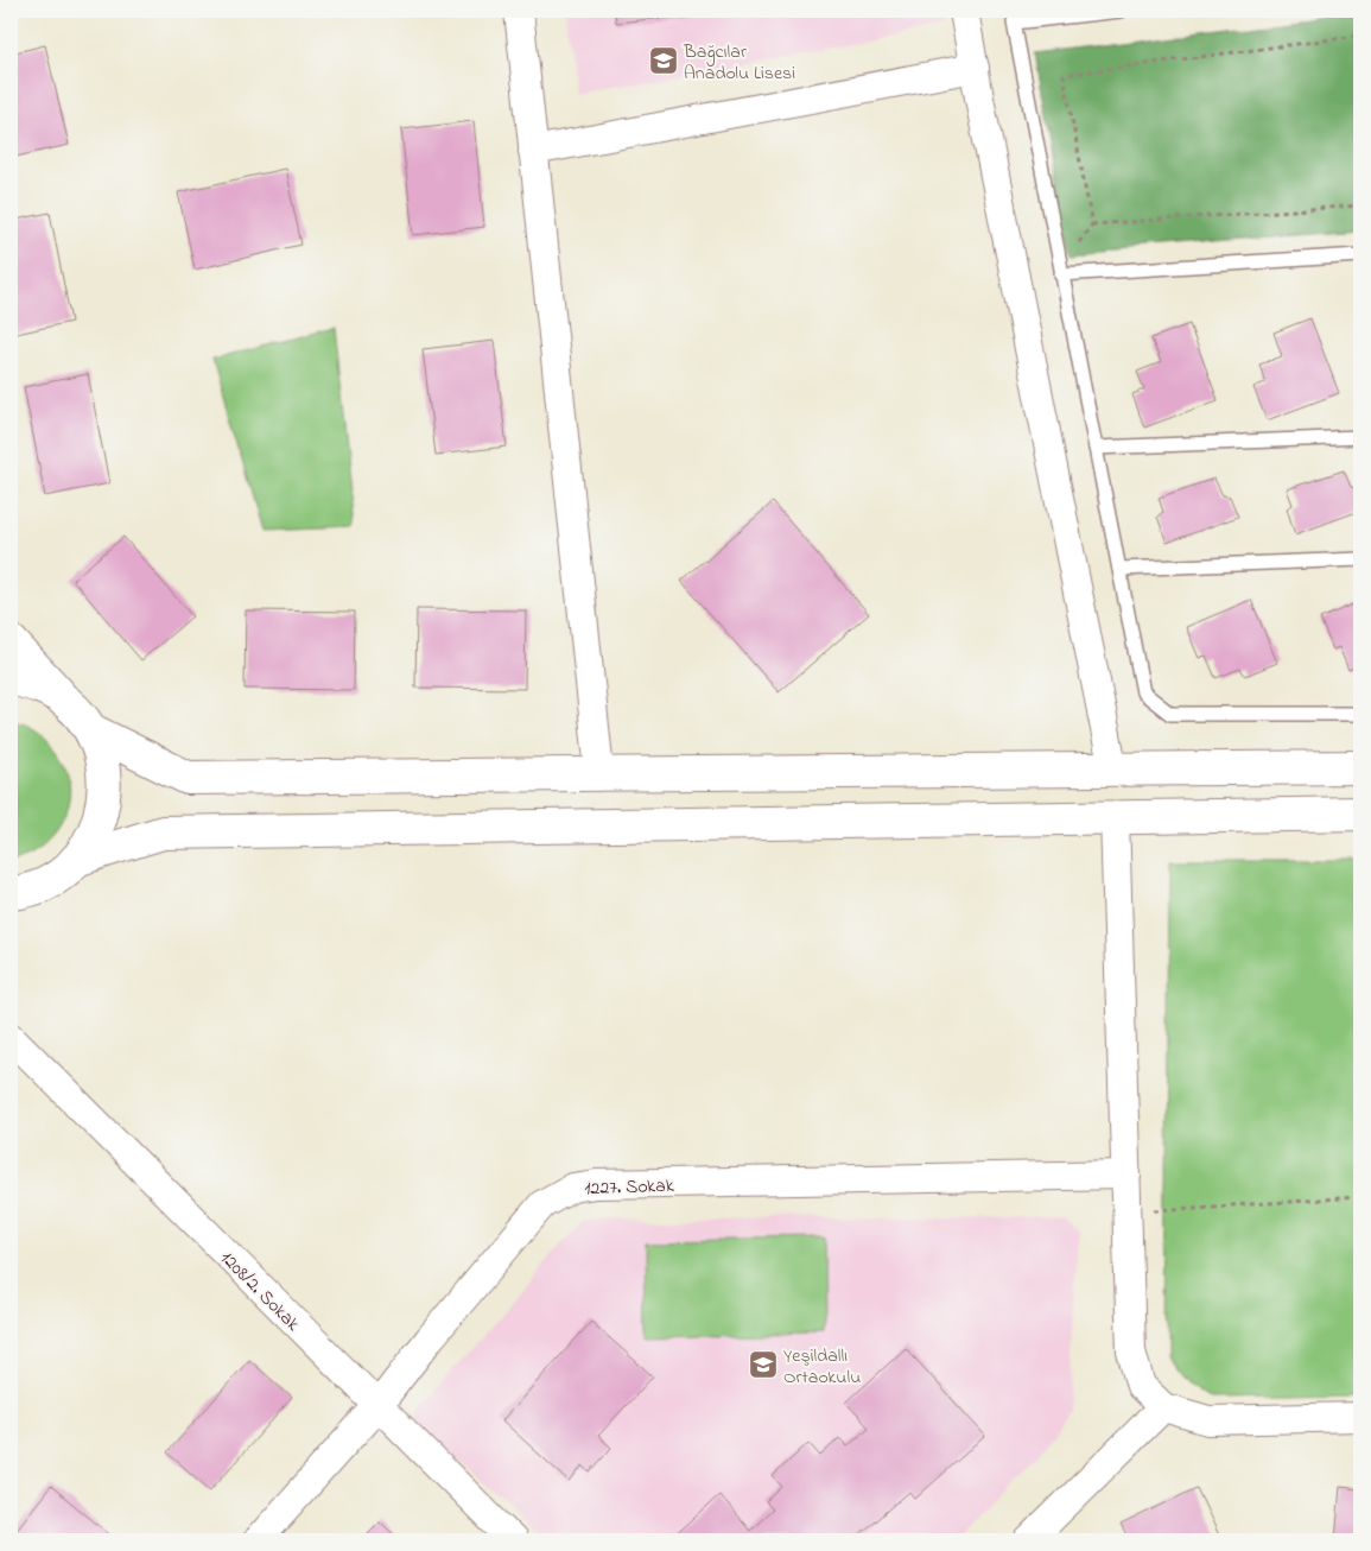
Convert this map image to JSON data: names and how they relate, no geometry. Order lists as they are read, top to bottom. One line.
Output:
{"streets":{"street":["1227. Sokak","1208/2. Sokak"]},"crossings":[["1227. Sokak","1208/2. Sokak"]],"places":{"school or university":["Bağcılar Anadolu Lisesi","Yeşildallı Ortaokulu"]}}
